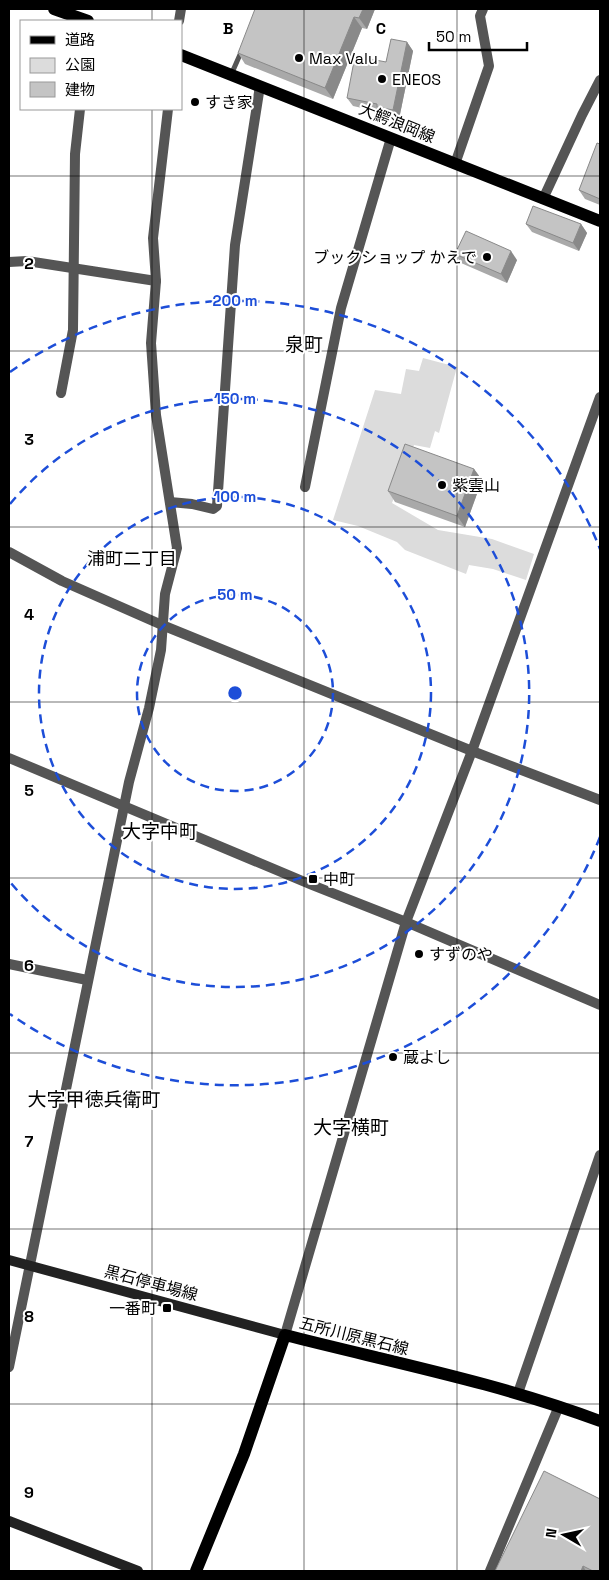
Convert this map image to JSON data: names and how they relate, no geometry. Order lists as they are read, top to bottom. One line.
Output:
{"streets":{"main road":["大鰐浪岡線","黒石停車場線","五所川原黒石線"]},"crossings":[["黒石停車場線","五所川原黒石線"]],"districts":["泉町","浦町二丁目","大字中町","大字甲徳兵衛町","大字横町"],"places":{"other":["Max Valu","ENEOS","すき家","ブックショップ かえで","紫雲山","すずのや","蔵よし"],"transit":["中町","一番町"]},"legend":["道路","公園","建物"],"scale_bar":"50 m","north":"left","grid":{"columns":["B","C"],"rows":["2","3","4","5","6","7","8","9"]},"rings":["200 m","150 m","100 m","50 m"]}
